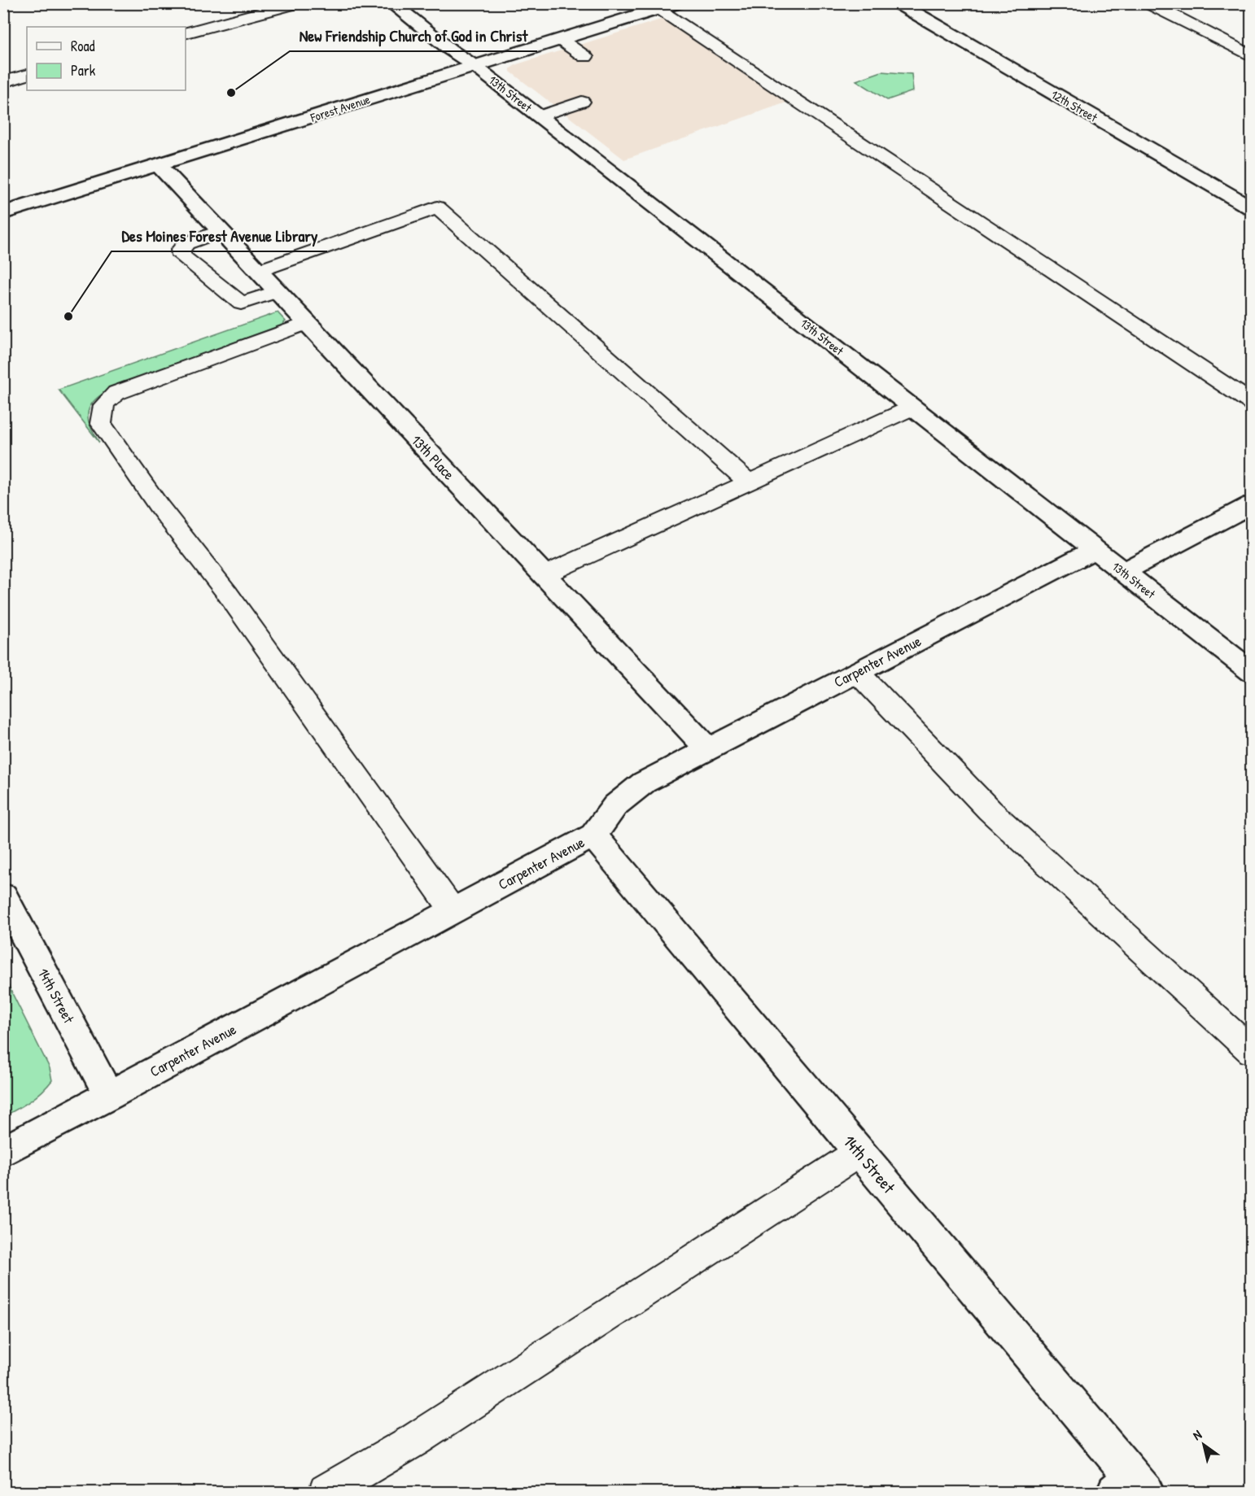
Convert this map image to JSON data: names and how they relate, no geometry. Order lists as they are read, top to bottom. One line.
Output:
{"streets":{"street":["13th Street","12th Street","Forest Avenue","13th Place","Carpenter Avenue","14th Street"]},"crossings":[["13th Street","Forest Avenue"],["13th Street","Carpenter Avenue"],["Forest Avenue","13th Place"],["13th Place","Carpenter Avenue"],["Carpenter Avenue","14th Street"]],"places":["New Friendship Church of God in Christ","Des Moines Forest Avenue Library"],"legend":["Road","Park"],"north":"top left"}
